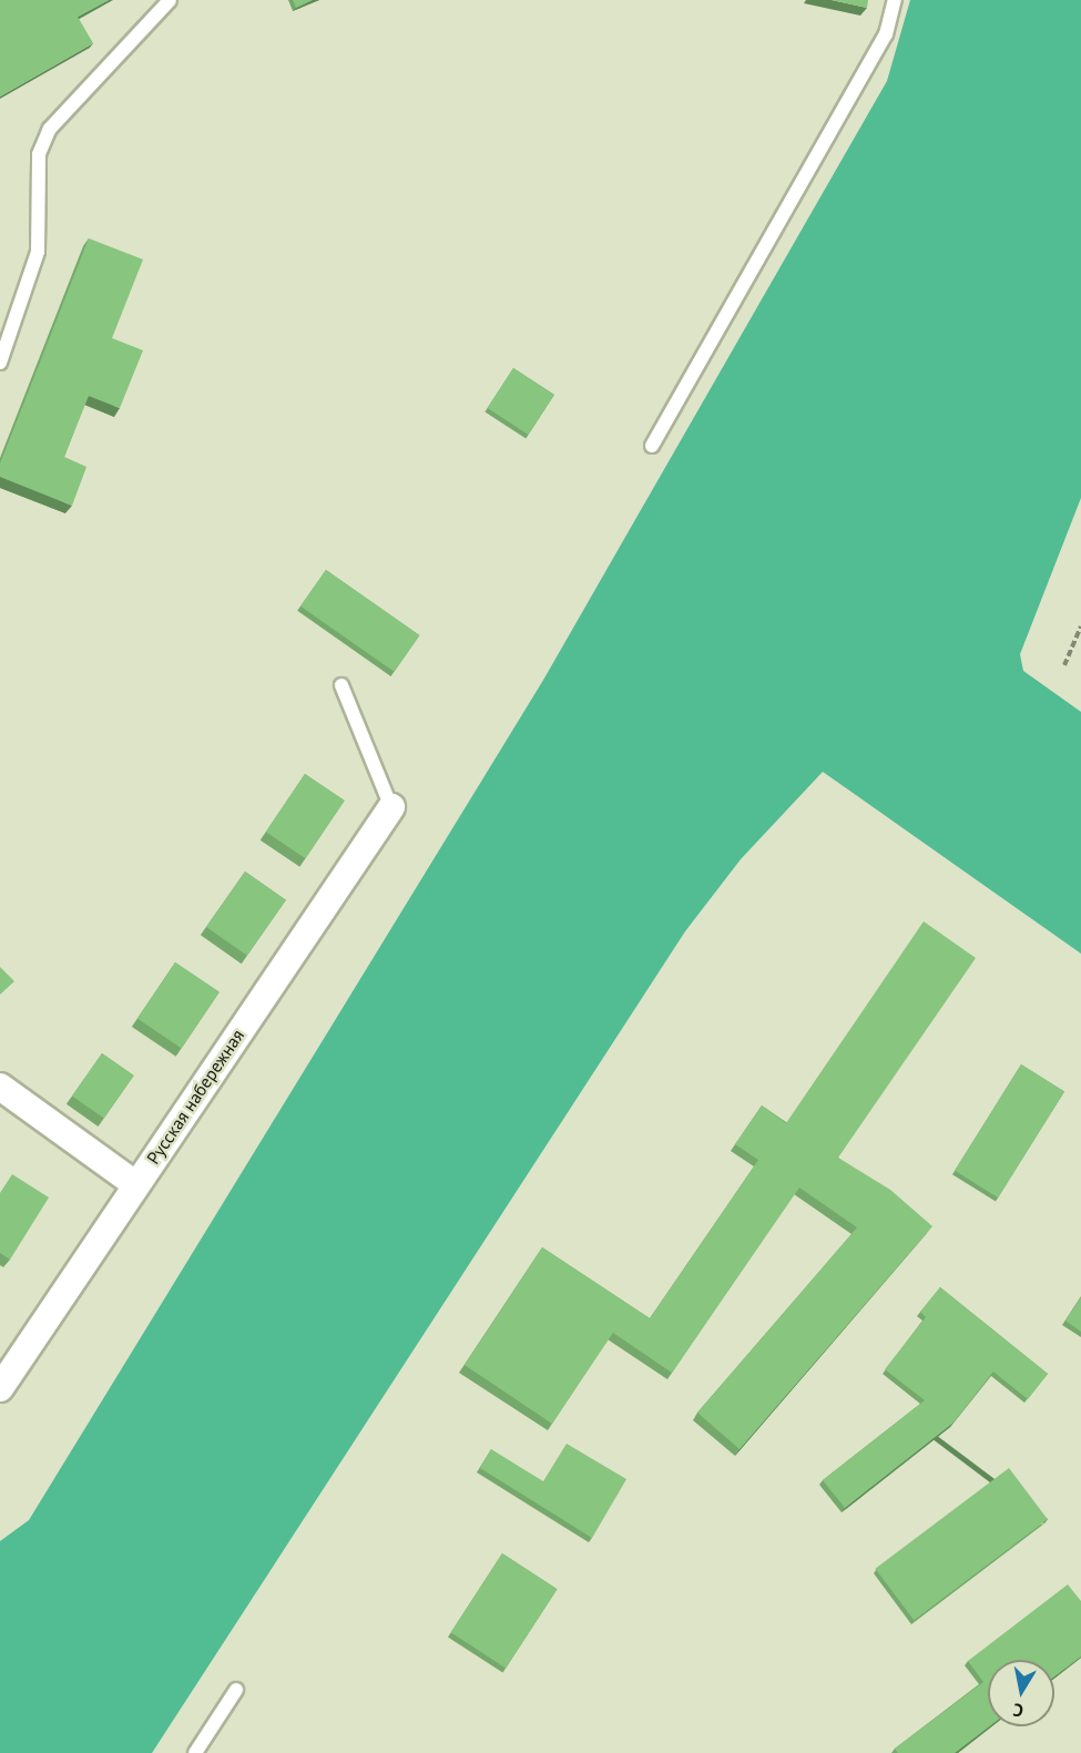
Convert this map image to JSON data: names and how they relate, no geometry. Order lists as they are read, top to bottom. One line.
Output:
{"streets":{"street":["Русская набережная"]},"north":"bottom"}
